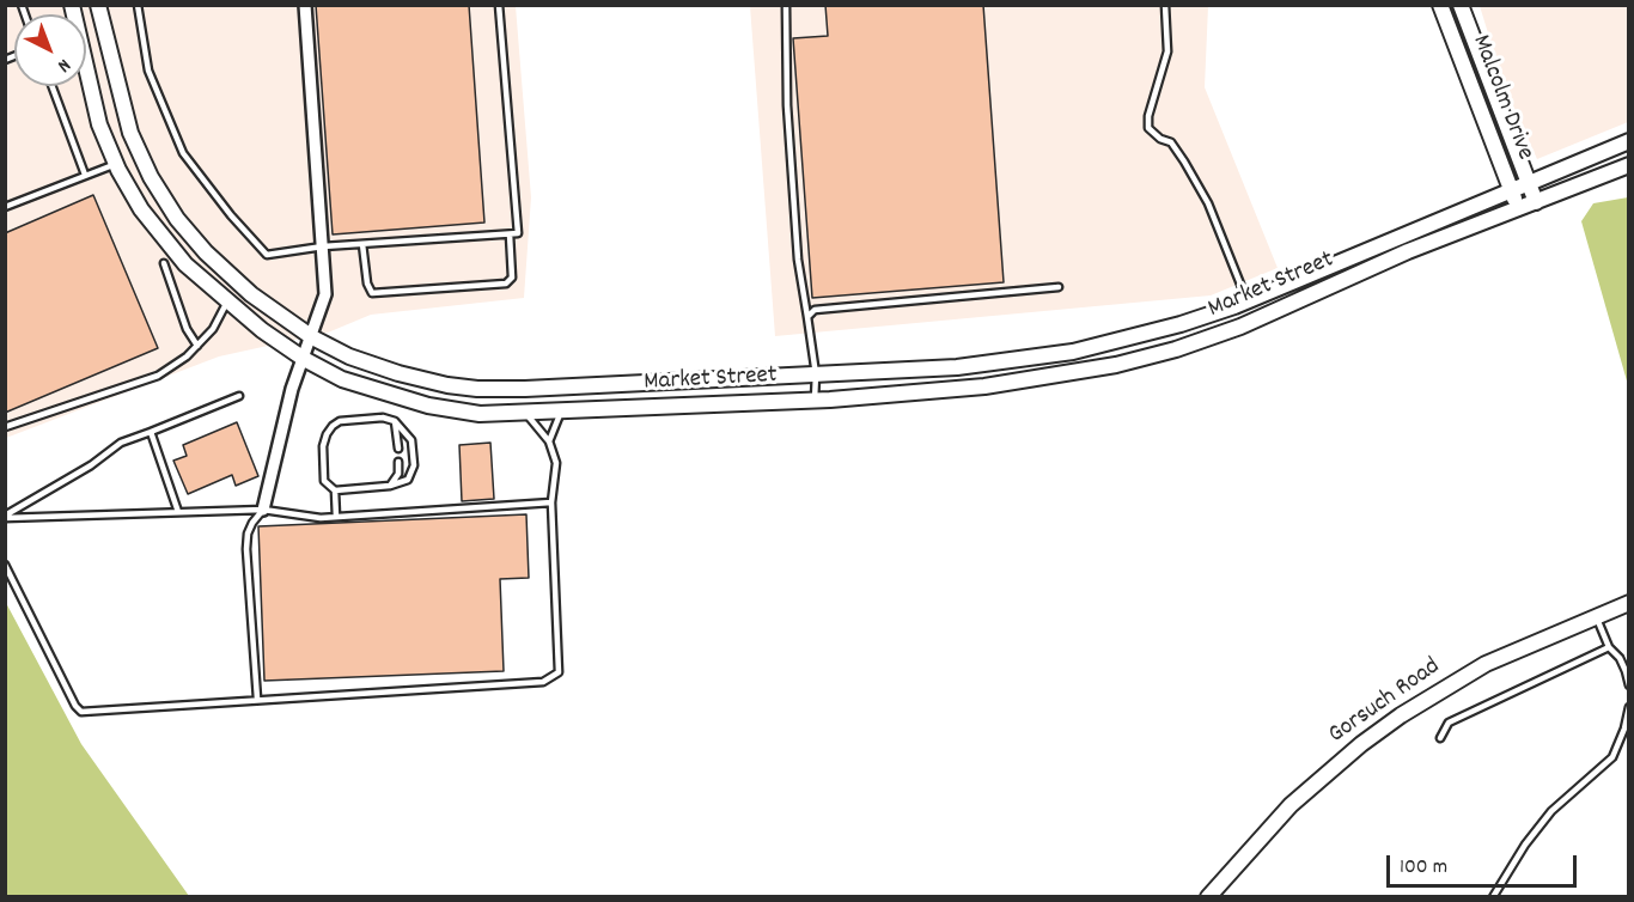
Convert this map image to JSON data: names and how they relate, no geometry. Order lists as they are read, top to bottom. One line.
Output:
{"streets":{"street":["Malcolm Drive","Market Street","Gorsuch Road"]},"crossings":[["Malcolm Drive","Market Street"]],"scale_bar":"100 m","north":"bottom right"}
